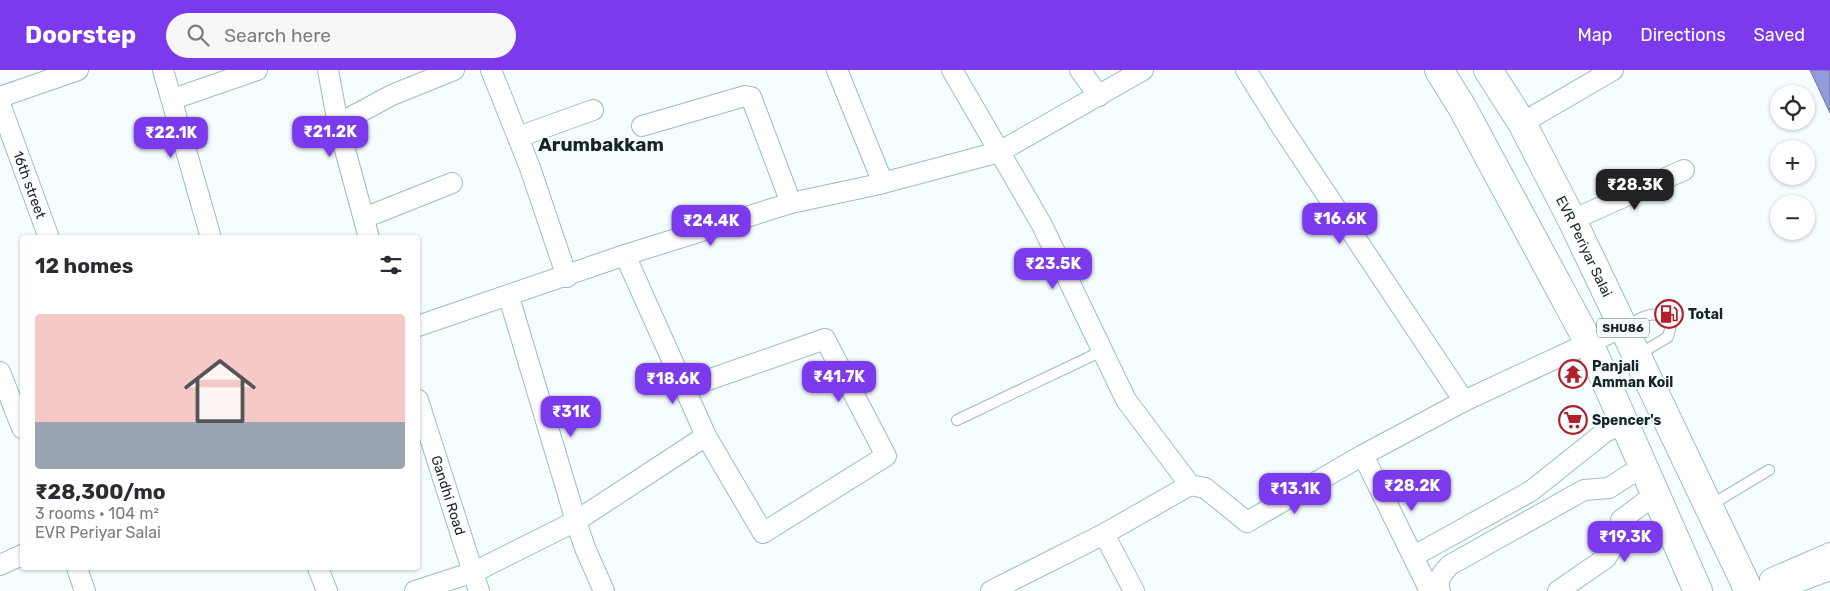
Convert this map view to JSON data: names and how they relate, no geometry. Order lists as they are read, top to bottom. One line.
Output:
{"streets":{"main road":["EVR Periyar Salai","SHU86"],"street":["16th street","Gandhi Road"]},"districts":["Arumbakkam"],"places":{"fuel station":["Total"],"temple":["Panjali Amman Koil"],"supermarket":["Spencer's"]},"page":{"header":"Doorstep","search":"Search here","nav":["Map","Directions","Saved"],"map_buttons":["+","−"],"price":["₹21.2K","₹22.1K","₹28.3K","₹16.6K","₹24.4K","₹23.5K","₹41.7K","₹18.6K","₹31K","₹28.2K","₹13.1K","₹19.3K"],"heading":"12 homes","list":[{"name":"₹28,300/mo","note":"3 rooms · 104 m² · EVR Periyar Salai"}]}}
